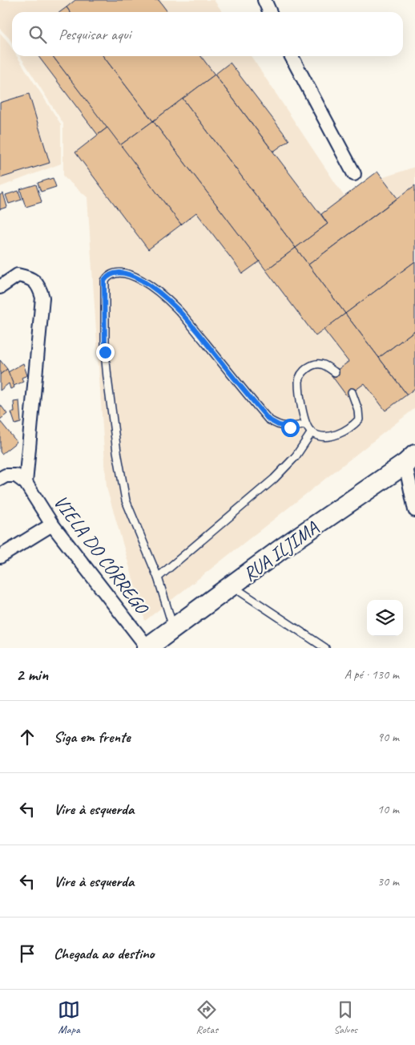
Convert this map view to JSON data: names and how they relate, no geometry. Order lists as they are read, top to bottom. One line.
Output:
{"streets":{"main road":["RUA ILJIMA"],"street":["VIELA DO CÓRREGO"]},"crossings":[["RUA ILJIMA","VIELA DO CÓRREGO"]],"page":{"search":"Pesquisar aqui","heading":["2 min","A pé · 130 m"],"list":[["Siga em frente","90 m"],["Vire à esquerda","10 m"],["Vire à esquerda","30 m"],"Chegada ao destino"],"nav":["Mapa","Rotas","Salvos"]}}
